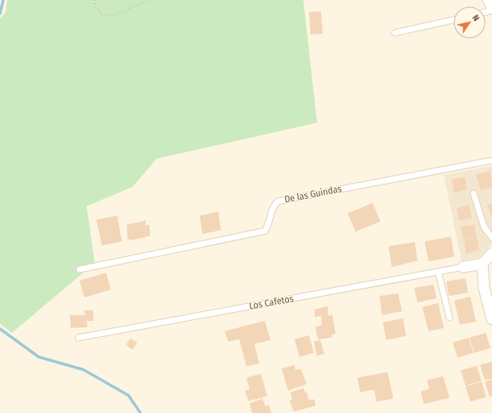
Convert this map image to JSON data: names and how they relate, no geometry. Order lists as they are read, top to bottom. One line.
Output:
{"streets":{"lane":["De las Guindas","Los Cafetos"]},"north":"top right"}
